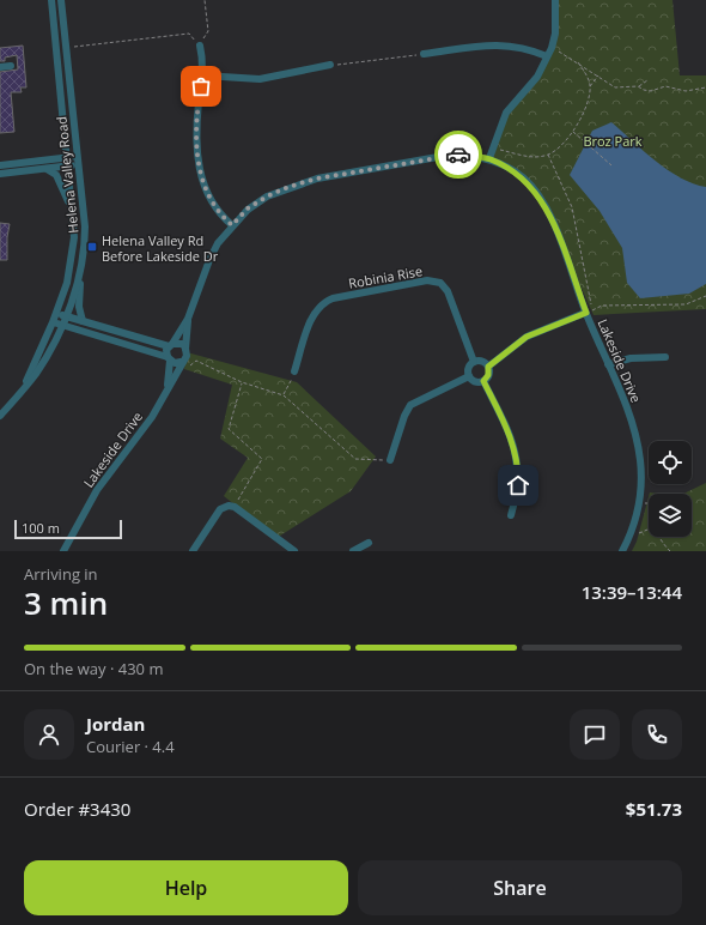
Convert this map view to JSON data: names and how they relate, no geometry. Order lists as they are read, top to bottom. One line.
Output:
{"streets":{"street":["Helena Valley Road","Robinia Rise","Lakeside Drive"]},"parks":["Broz Park"],"places":{"transit":["Helena Valley Rd Before Lakeside Dr"]},"scale_bar":"100 m","page":{"scale":"100 m","heading":["3 min","Arriving in","13:39–13:44"],"panel":["Jordan","Courier · 4.4","Order #3430","$51.73"],"bar":"On the way · 430 m","buttons":["Help","Share"]}}
